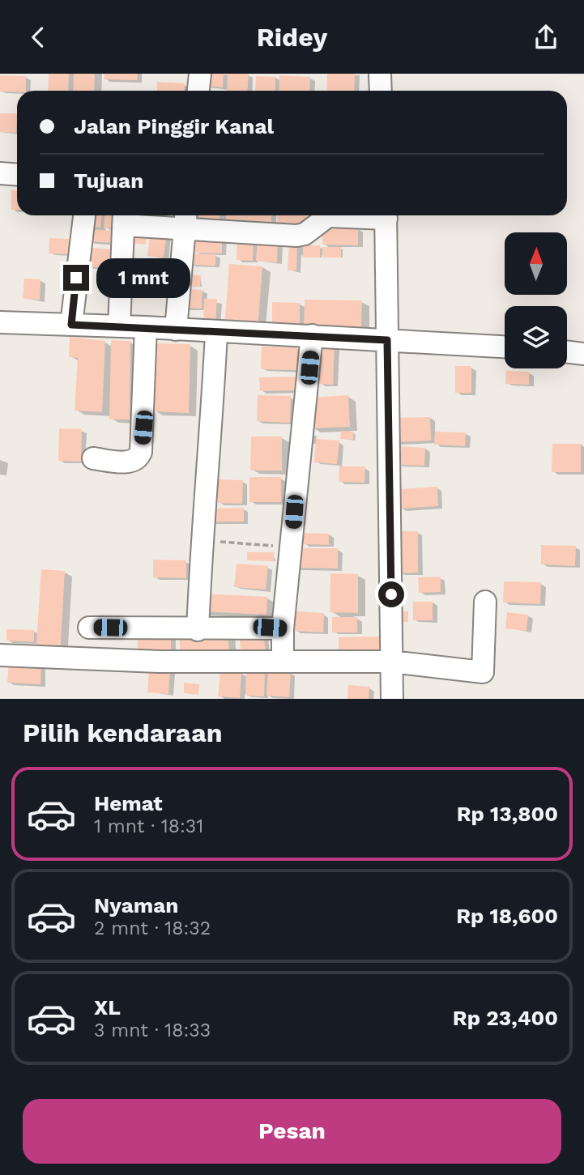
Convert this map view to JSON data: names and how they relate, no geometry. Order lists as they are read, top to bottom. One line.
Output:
{"north":"top","page":{"header":"Ridey","banner":["Jalan Pinggir Kanal","Tujuan"],"bubble":"1 mnt","heading":"Pilih kendaraan","list":[{"name":"Hemat","note":"1 mnt · 18:31","value":"Rp 13,800"},{"name":"Nyaman","note":"2 mnt · 18:32","value":"Rp 18,600"},{"name":"XL","note":"3 mnt · 18:33","value":"Rp 23,400"}],"buttons":"Pesan"}}
